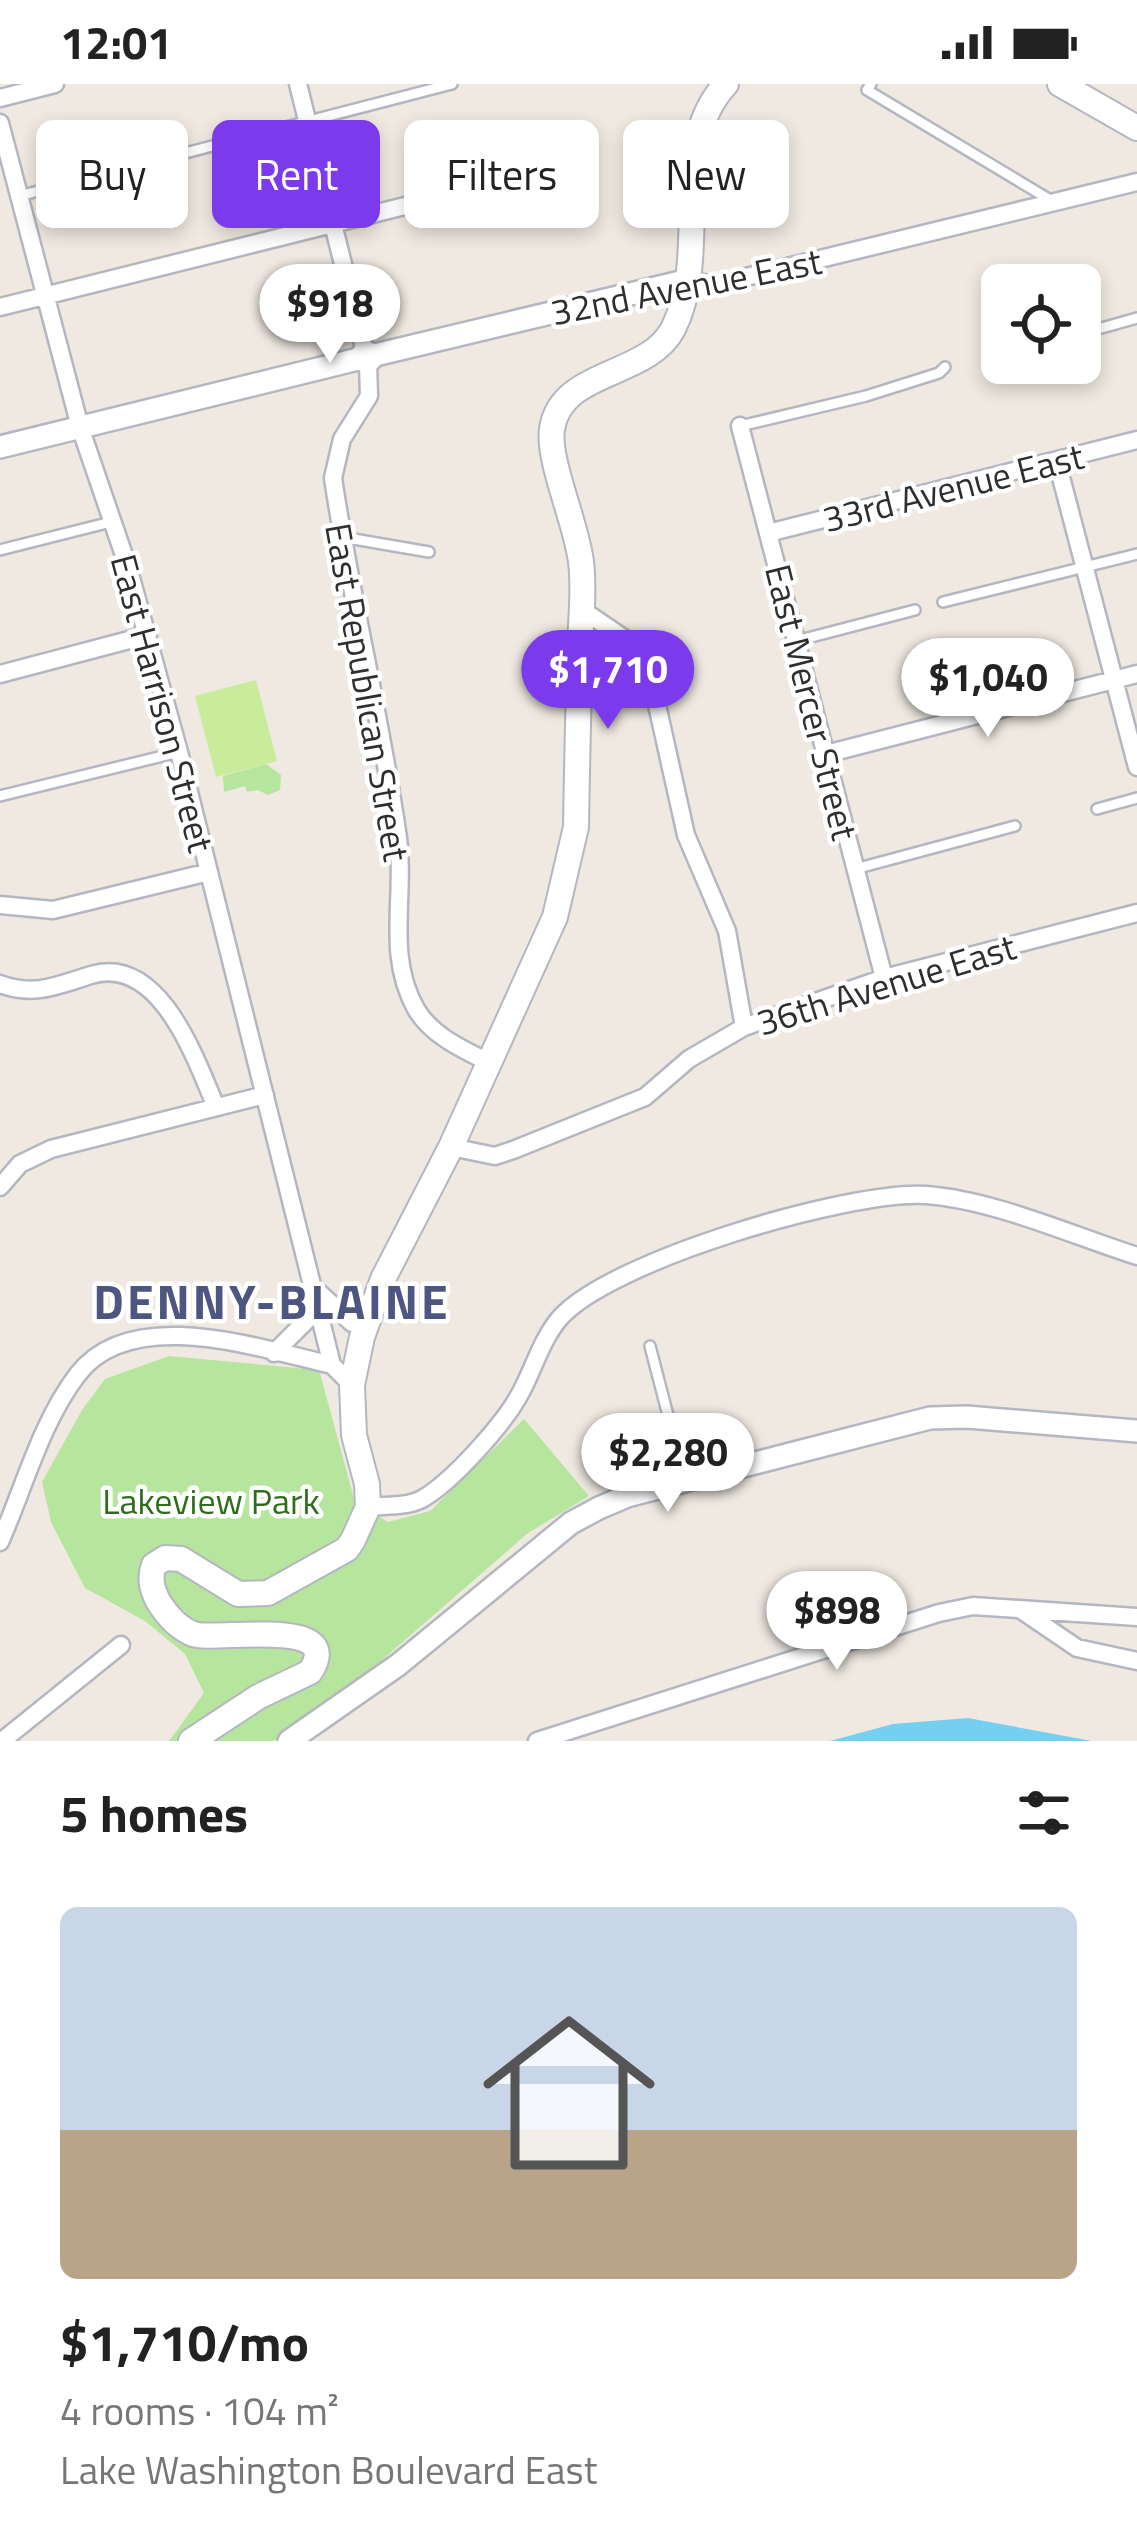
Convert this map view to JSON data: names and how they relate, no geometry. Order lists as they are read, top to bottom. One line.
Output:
{"streets":{"street":["32nd Avenue East","33rd Avenue East","East Republican Street","East Mercer Street","East Harrison Street","36th Avenue East"]},"crossings":[["32nd Avenue East","East Republican Street"],["32nd Avenue East","East Harrison Street"],["33rd Avenue East","East Mercer Street"],["East Mercer Street","36th Avenue East"]],"districts":["DENNY-BLAINE"],"parks":["Lakeview Park"],"page":{"status":"12:01","chip":["Buy","Rent","Filters","New"],"price":["$918","$1,710","$1,040","$2,280","$898"],"heading":"5 homes","list":[{"name":"$1,710/mo","note":"4 rooms · 104 m² · Lake Washington Boulevard East"}]}}
